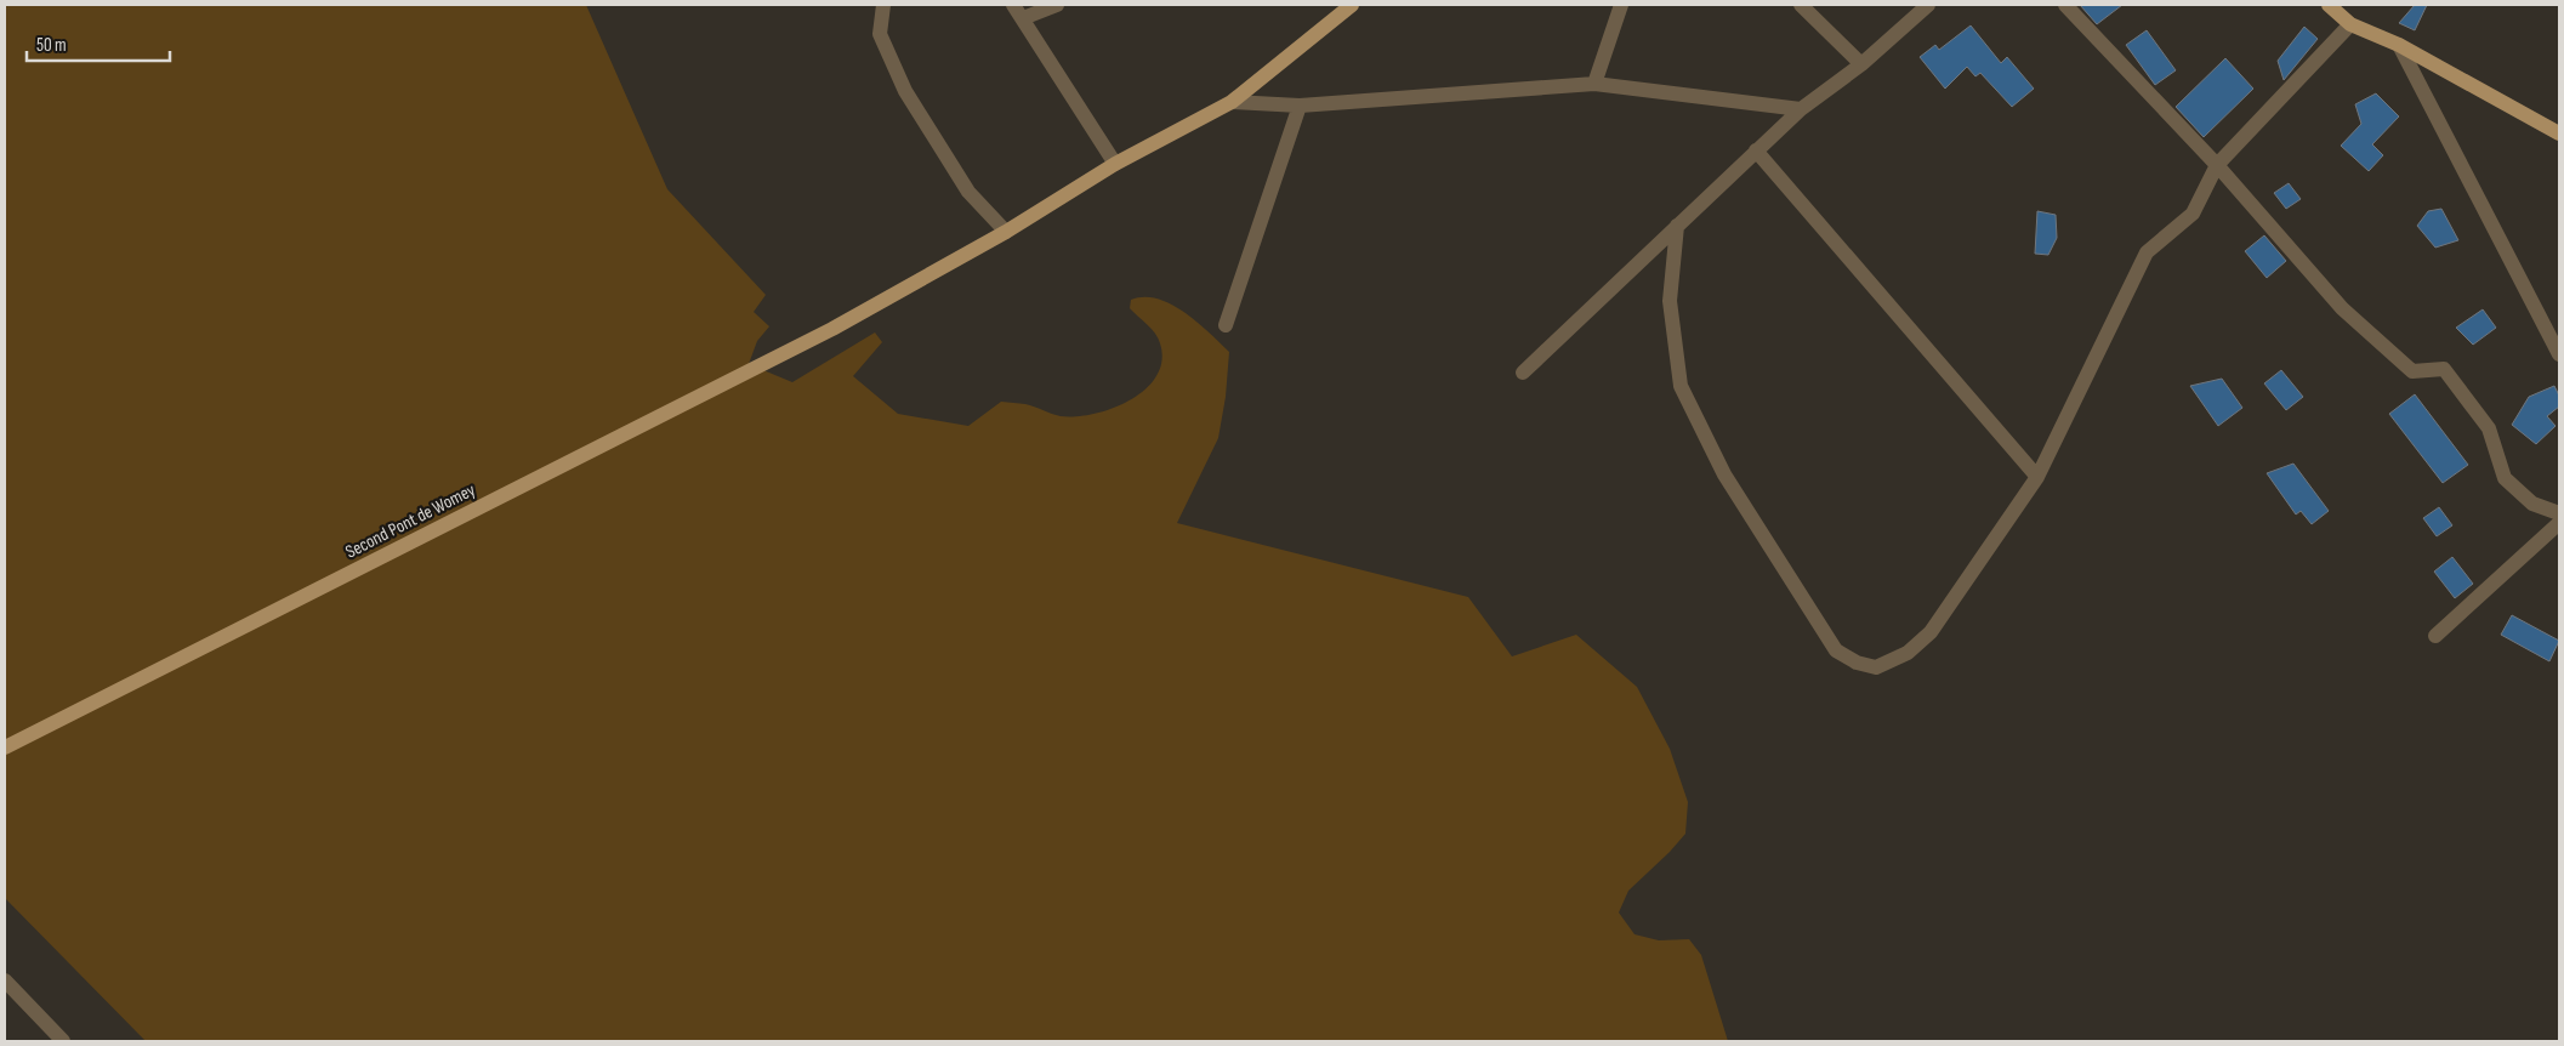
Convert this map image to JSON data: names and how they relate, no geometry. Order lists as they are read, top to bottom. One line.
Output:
{"streets":{"main road":["Second Pont de Womey"]},"scale_bar":"50 m"}
